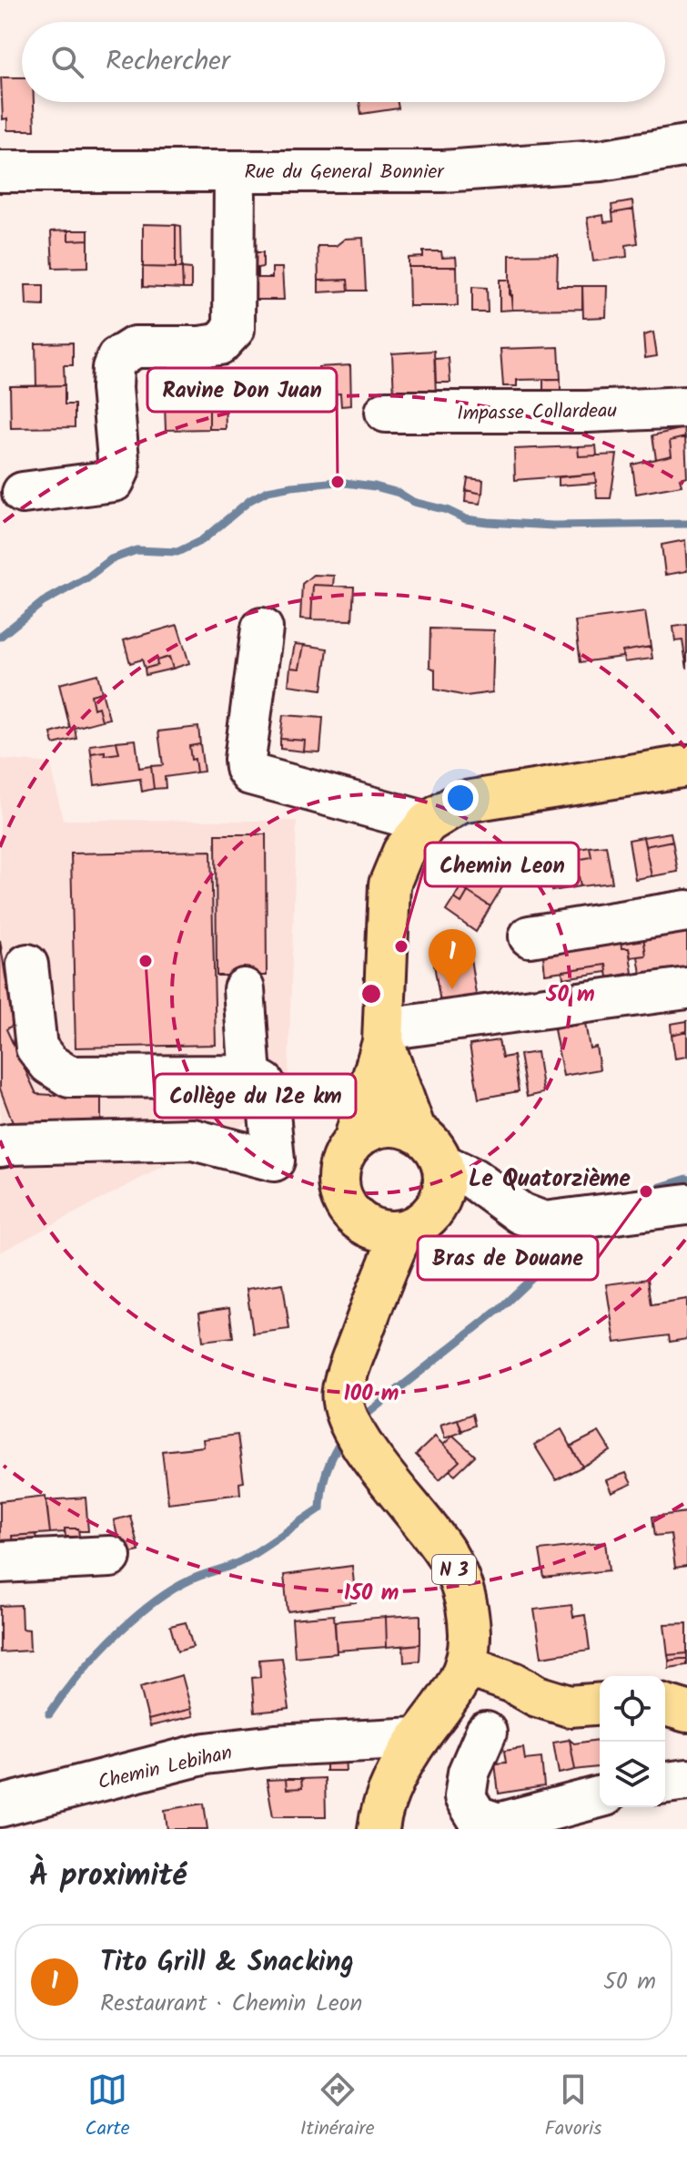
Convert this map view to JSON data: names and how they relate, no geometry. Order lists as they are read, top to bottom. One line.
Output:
{"streets":{"main road":["N 3"],"street":["Rue du General Bonnier","Impasse Collardeau","Chemin Lebihan"]},"crossings":[["N 3","Chemin Lebihan"]],"districts":["Le Quatorzième"],"places":["Ravine Don Juan","Chemin Leon","Collège du 12e km","Bras de Douane"],"page":{"search":"Rechercher","pins":"1","heading":"À proximité","list":[{"mark":"1","name":"Tito Grill & Snacking","note":"Restaurant · Chemin Leon","value":"50 m"}],"nav":["Carte","Itinéraire","Favoris"]},"rings":["50 m","100 m","150 m"]}
